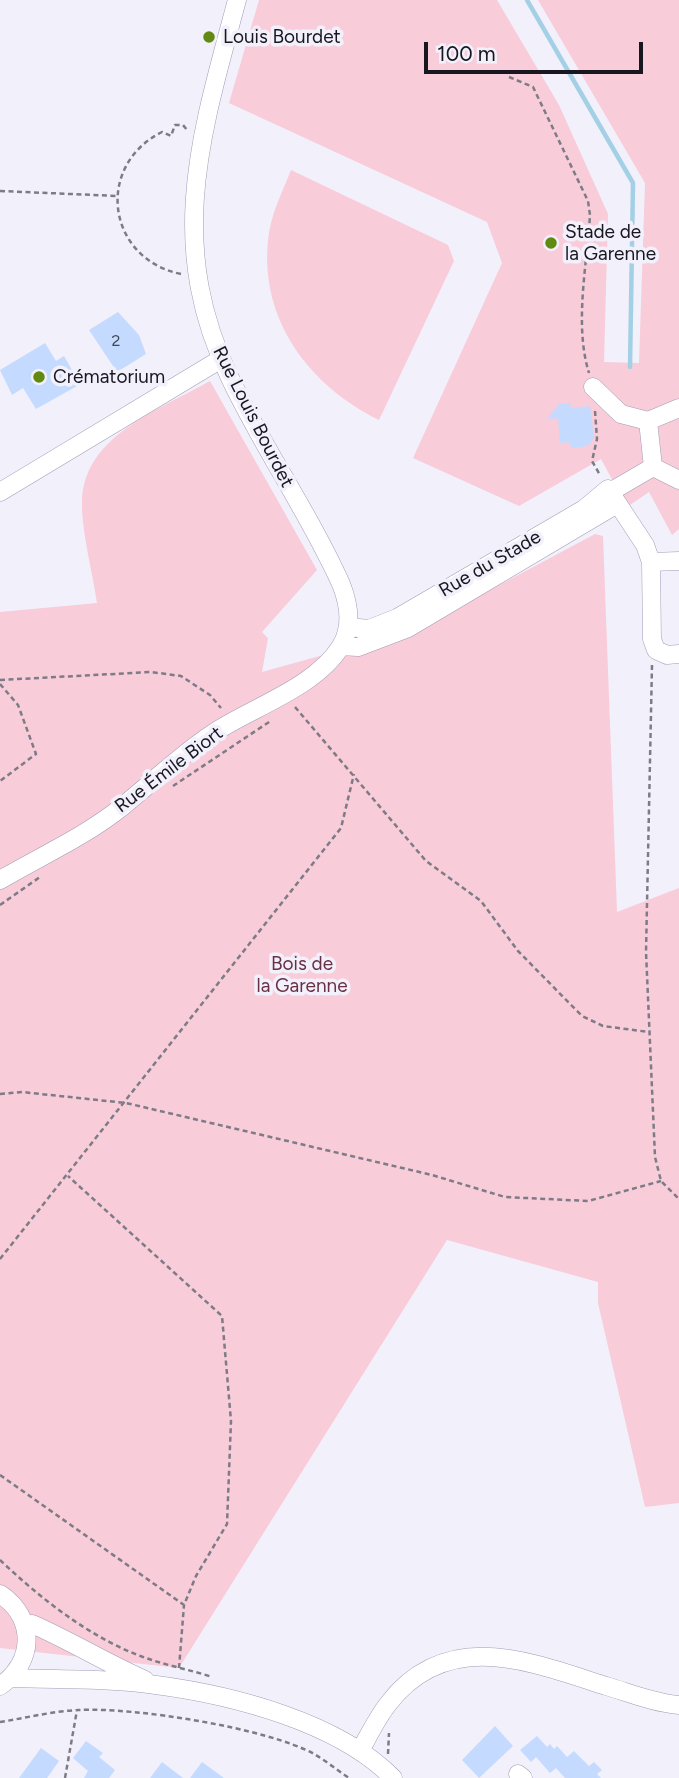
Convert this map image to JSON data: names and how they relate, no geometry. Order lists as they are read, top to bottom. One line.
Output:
{"streets":{"street":["Rue Louis Bourdet","Rue du Stade","Rue Émile Biort"]},"crossings":[["Rue Louis Bourdet","Rue du Stade"],["Rue Louis Bourdet","Rue Émile Biort"],["Rue du Stade","Rue Émile Biort"]],"parks":["Bois de la Garenne"],"places":["Louis Bourdet","Stade de la Garenne","Crématorium"],"house_numbers":["2"],"scale_bar":"100 m"}
